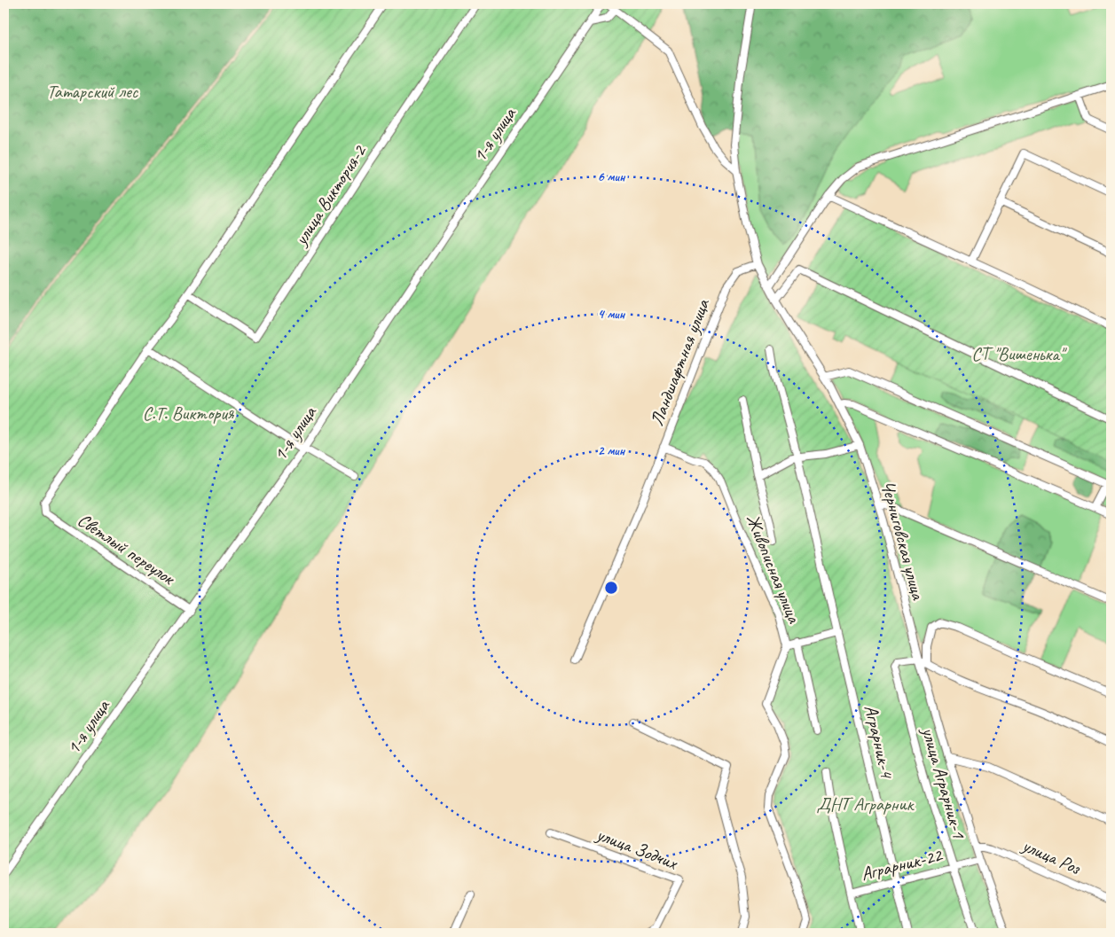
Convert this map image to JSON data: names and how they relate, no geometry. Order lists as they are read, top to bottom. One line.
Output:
{"streets":{"street":["1-я улица","улица Виктория-2","Ландшафтная улица","Черниговская улица","Светлый переулок","Живописная улица","Аграрник-4","улица Аграрник-1","улица Зодчих","улица Роз","Аграрник-22"]},"crossings":[["1-я улица","Светлый переулок"],["Ландшафтная улица","Черниговская улица"],["Ландшафтная улица","Живописная улица"],["Черниговская улица","улица Аграрник-1"],["Черниговская улица","улица Роз"],["Черниговская улица","Аграрник-22"],["Аграрник-4","Аграрник-22"],["улица Аграрник-1","Аграрник-22"]],"parks":["Татарский лес","СТ \"Вишенька\"","С.Т. Виктория","ДНТ Аграрник"],"rings":["6 мин","4 мин","2 мин"]}
